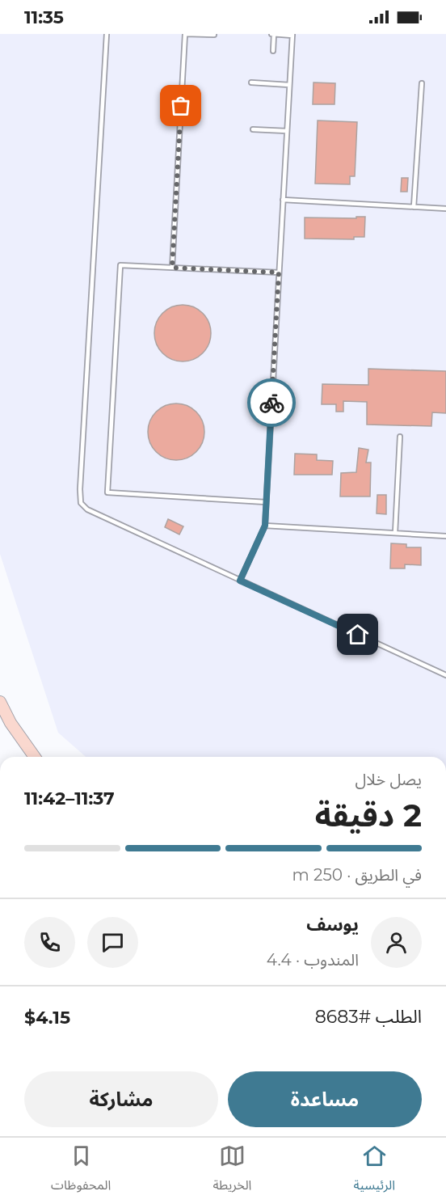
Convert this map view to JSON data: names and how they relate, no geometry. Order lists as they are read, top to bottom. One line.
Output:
{"page":{"status":"11:35","heading":["2 دقيقة","يصل خلال","11:37–11:42"],"panel":["يوسف","المندوب · 4.4","الطلب #8683","$4.15"],"bar":"في الطريق · 250 m","buttons":["مساعدة","مشاركة"],"tabs":["الرئيسية","الخريطة","المحفوظات"]}}
